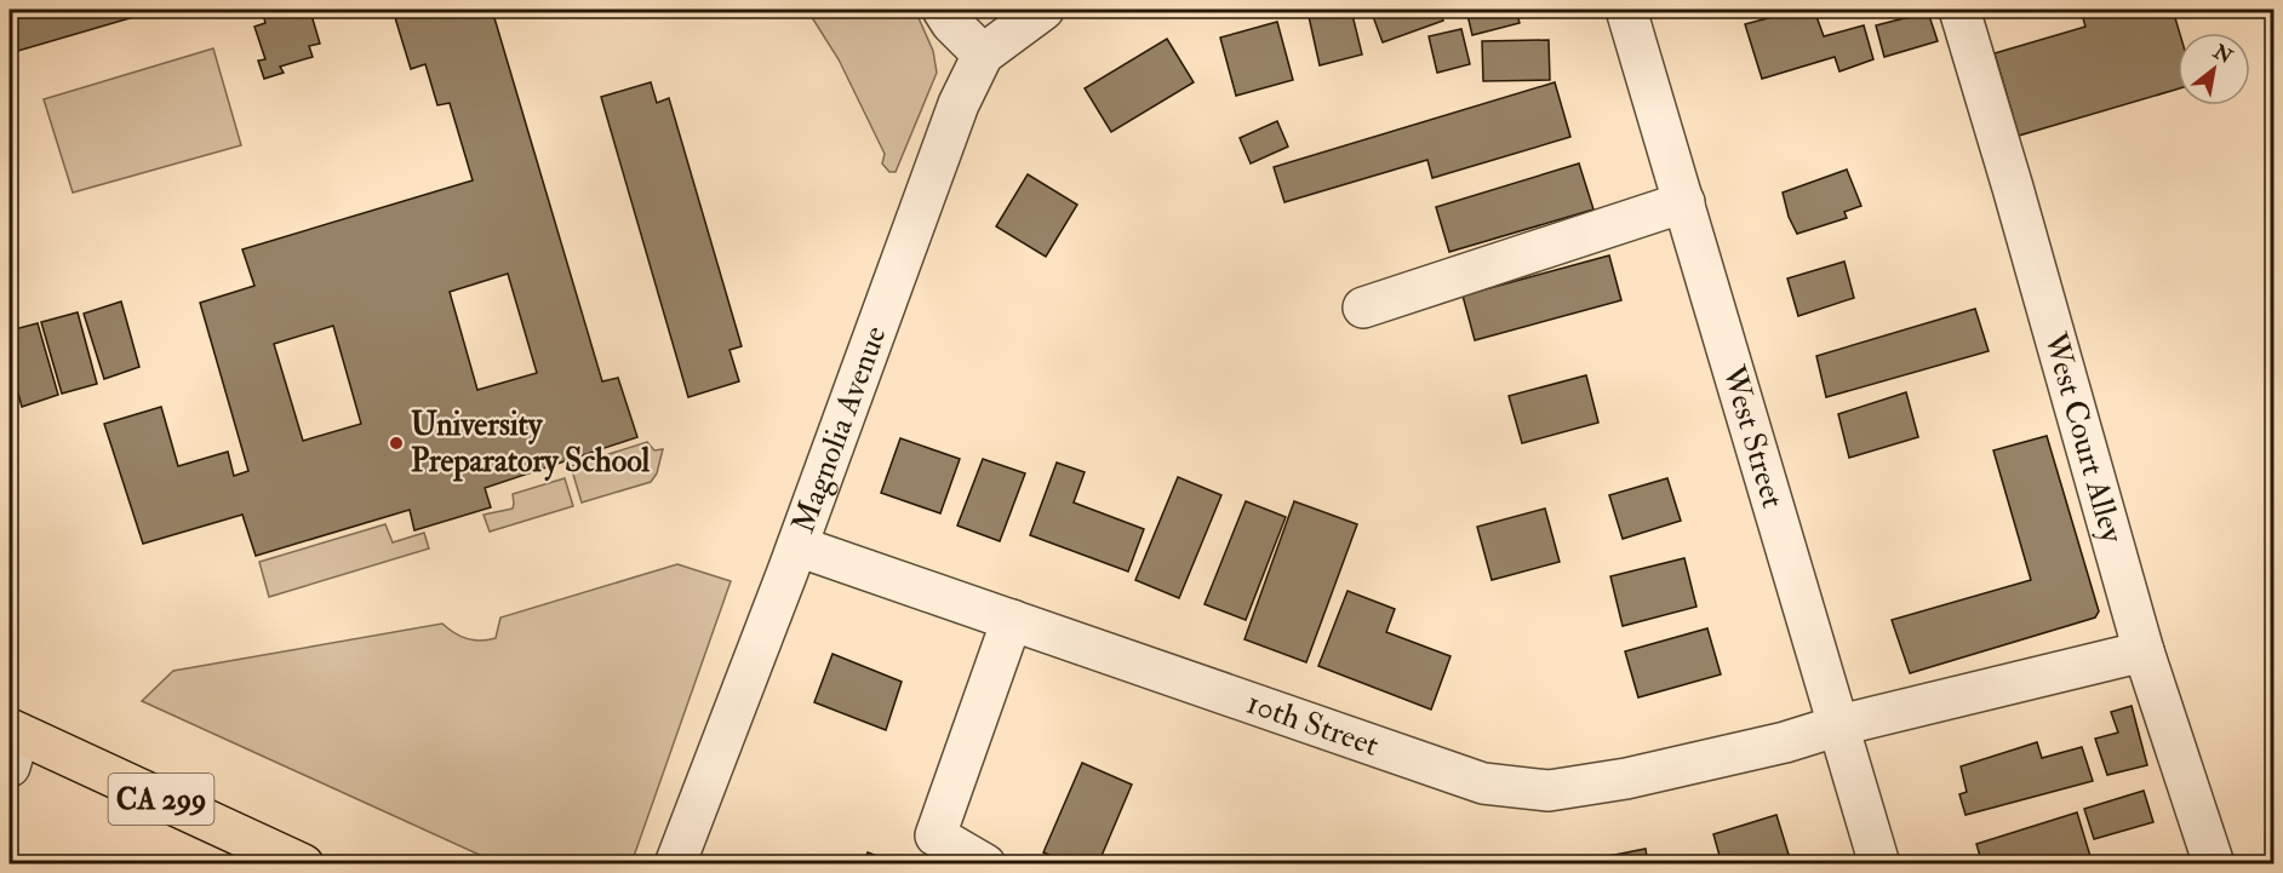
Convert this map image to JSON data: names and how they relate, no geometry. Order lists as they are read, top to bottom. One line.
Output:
{"streets":{"highway":["CA 299"],"street":["Magnolia Avenue","West Street","West Court Alley","10th Street"]},"crossings":[["Magnolia Avenue","10th Street"],["West Street","10th Street"],["West Court Alley","10th Street"]],"places":["University Preparatory School"],"north":"top right"}
